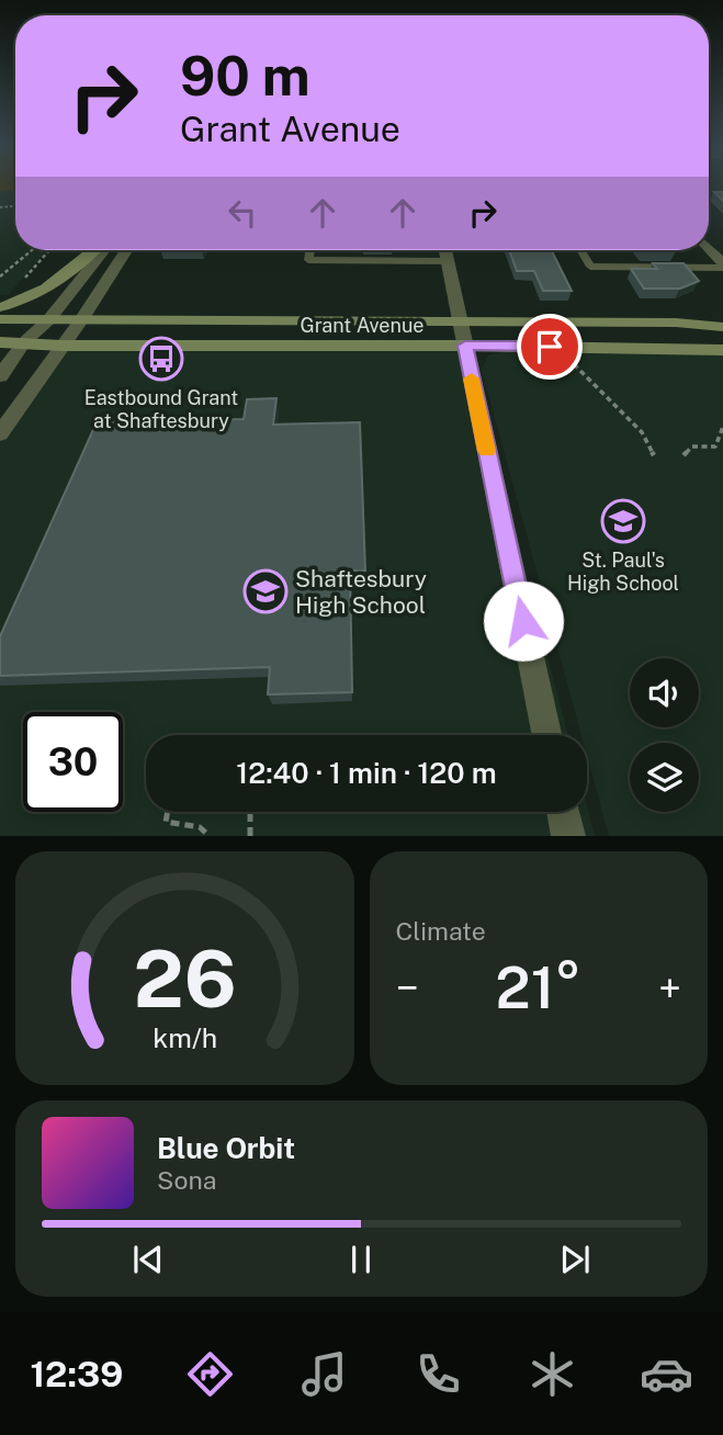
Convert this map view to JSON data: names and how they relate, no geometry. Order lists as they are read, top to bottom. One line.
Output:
{"streets":{"main road":["Grant Avenue"]},"places":{"bus stop":["Eastbound Grant at Shaftesbury"],"school or university":["St. Paul's High School","Shaftesbury High School"]},"page":{"turn":["90 m","Grant Avenue"],"limit":"30","trip":"12:40 · 1 min · 120 m","tile":"Climate","heat":["−","21°","+"],"song":["Blue Orbit","Sona"],"tabs":"12:39","gauge":["26","km/h"]}}
